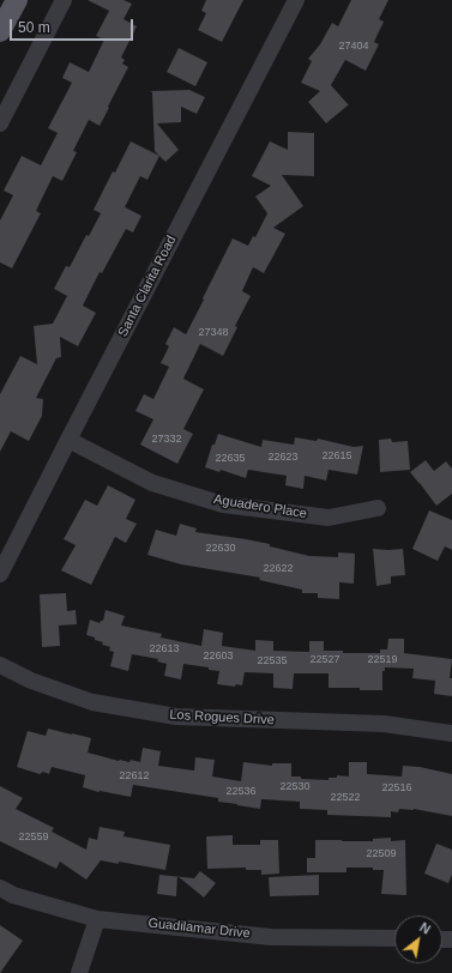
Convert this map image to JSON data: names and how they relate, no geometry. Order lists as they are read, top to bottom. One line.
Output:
{"streets":{"street":["Santa Clarita Road","Aguadero Place","Los Rogues Drive","Guadilamar Drive"]},"crossings":[["Santa Clarita Road","Aguadero Place"]],"house_numbers":["27404","27348","27332","22615","22623","22635","22630","22622","22613","22603","22527","22519","22535","22612","22530","22516","22536","22522","22559","22509"],"scale_bar":"50 m","north":"top right"}
